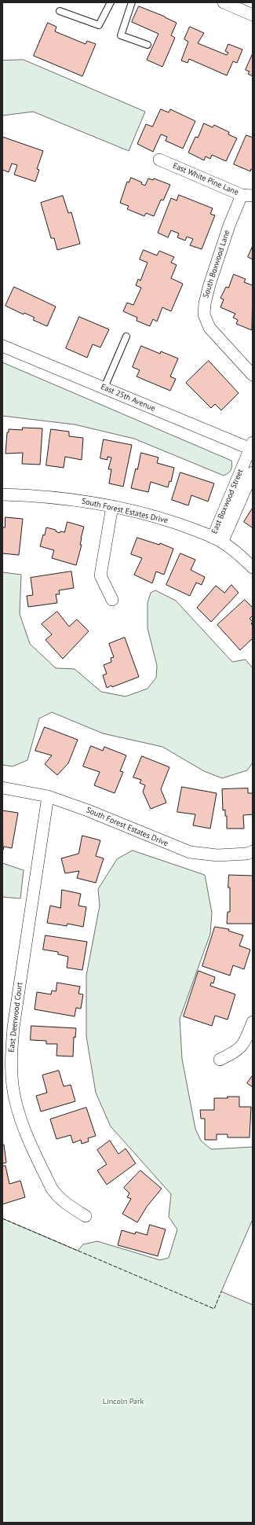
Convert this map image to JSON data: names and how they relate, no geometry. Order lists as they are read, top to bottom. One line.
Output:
{"streets":{"street":["East White Pine Lane","South Boxwood Lane","East 25th Avenue","East Boxwood Street","South Forest Estates Drive","East Deerwood Court"]},"crossings":[["East White Pine Lane","South Boxwood Lane"],["East 25th Avenue","East Boxwood Street"],["East Boxwood Street","South Forest Estates Drive"],["South Forest Estates Drive","East Deerwood Court"]],"parks":["Lincoln Park"]}
